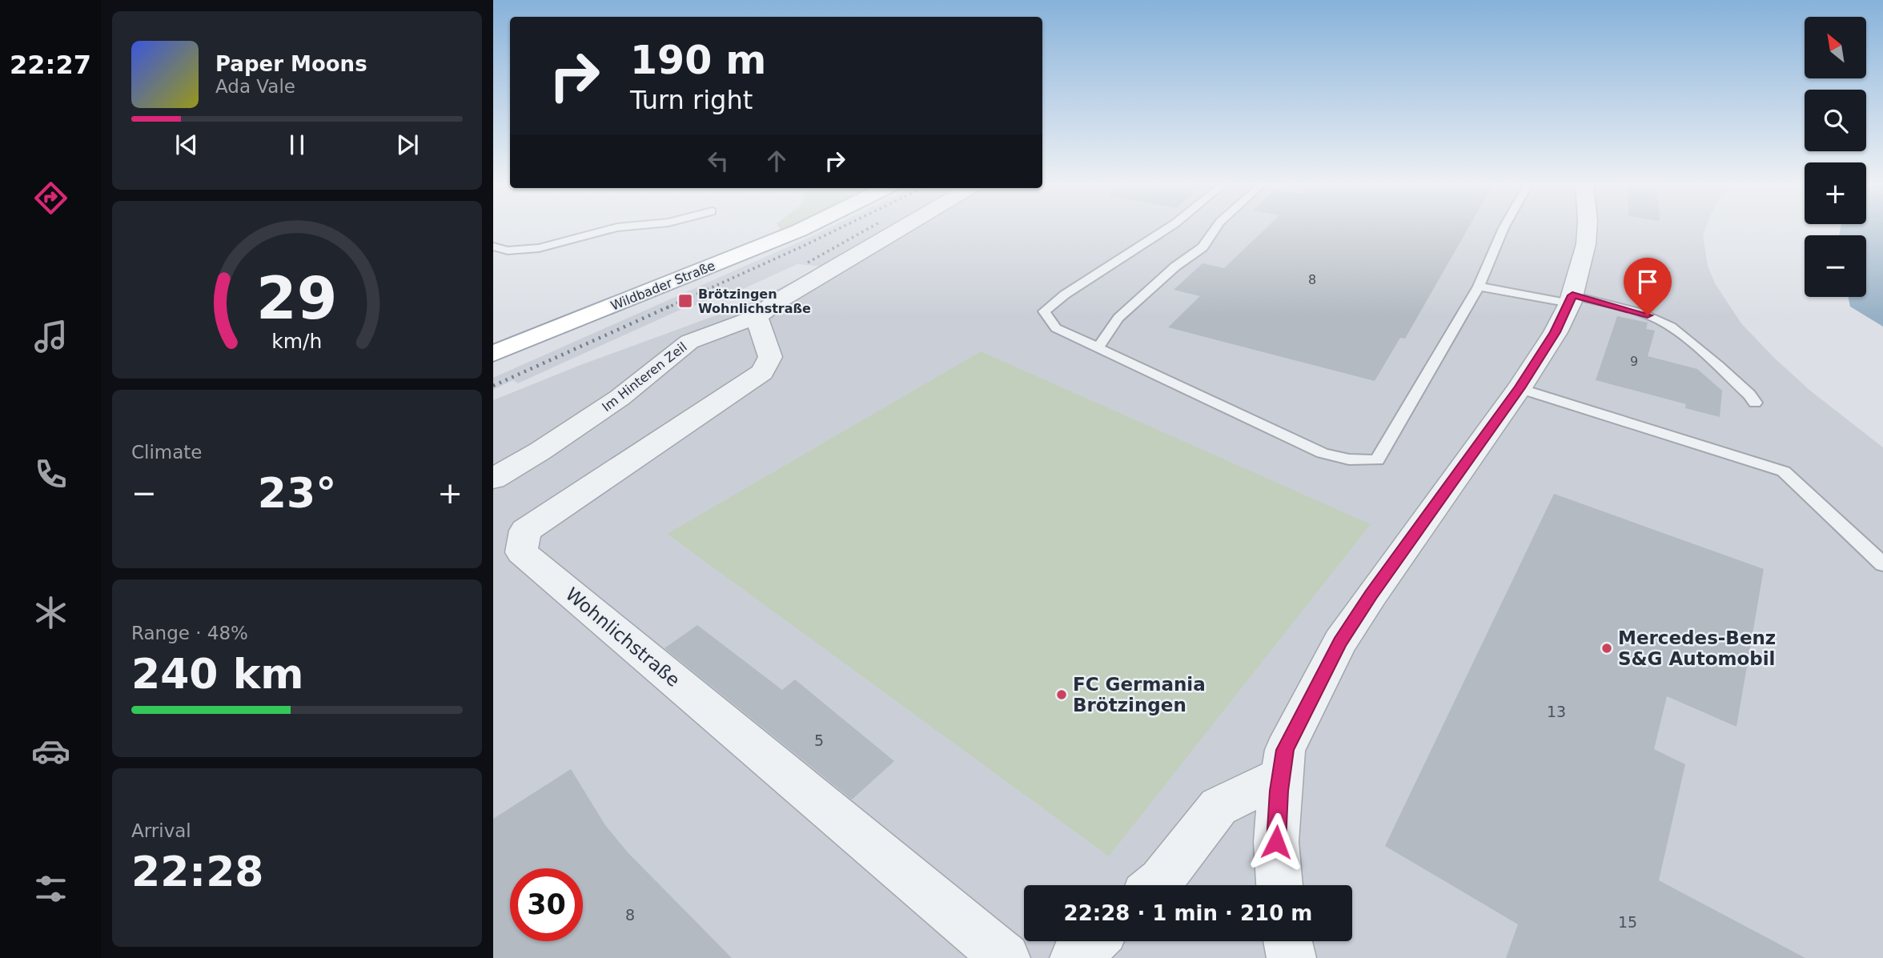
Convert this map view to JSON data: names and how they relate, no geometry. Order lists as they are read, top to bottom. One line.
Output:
{"streets":{"main road":["Wildbader Straße"],"street":["Im Hinteren Zeil","Wohnlichstraße"]},"crossings":[["Im Hinteren Zeil","Wohnlichstraße"]],"places":{"transit":["Brötzingen Wohnlichstraße"],"other":["Mercedes-Benz S&G Automobil","FC Germania Brötzingen"]},"house_numbers":["8","9","13","5","8","15"],"north":"top left","page":{"tabs":"22:27","map_buttons":["+","−"],"turn":["190 m","Turn right"],"song":["Paper Moons","Ada Vale"],"tile":["Climate",["Range · 48%","240 km"],["Arrival","22:28"]],"heat":["−","23°","+"],"limit":"30","trip":"22:28 · 1 min · 210 m","gauge":["29","km/h"]}}
